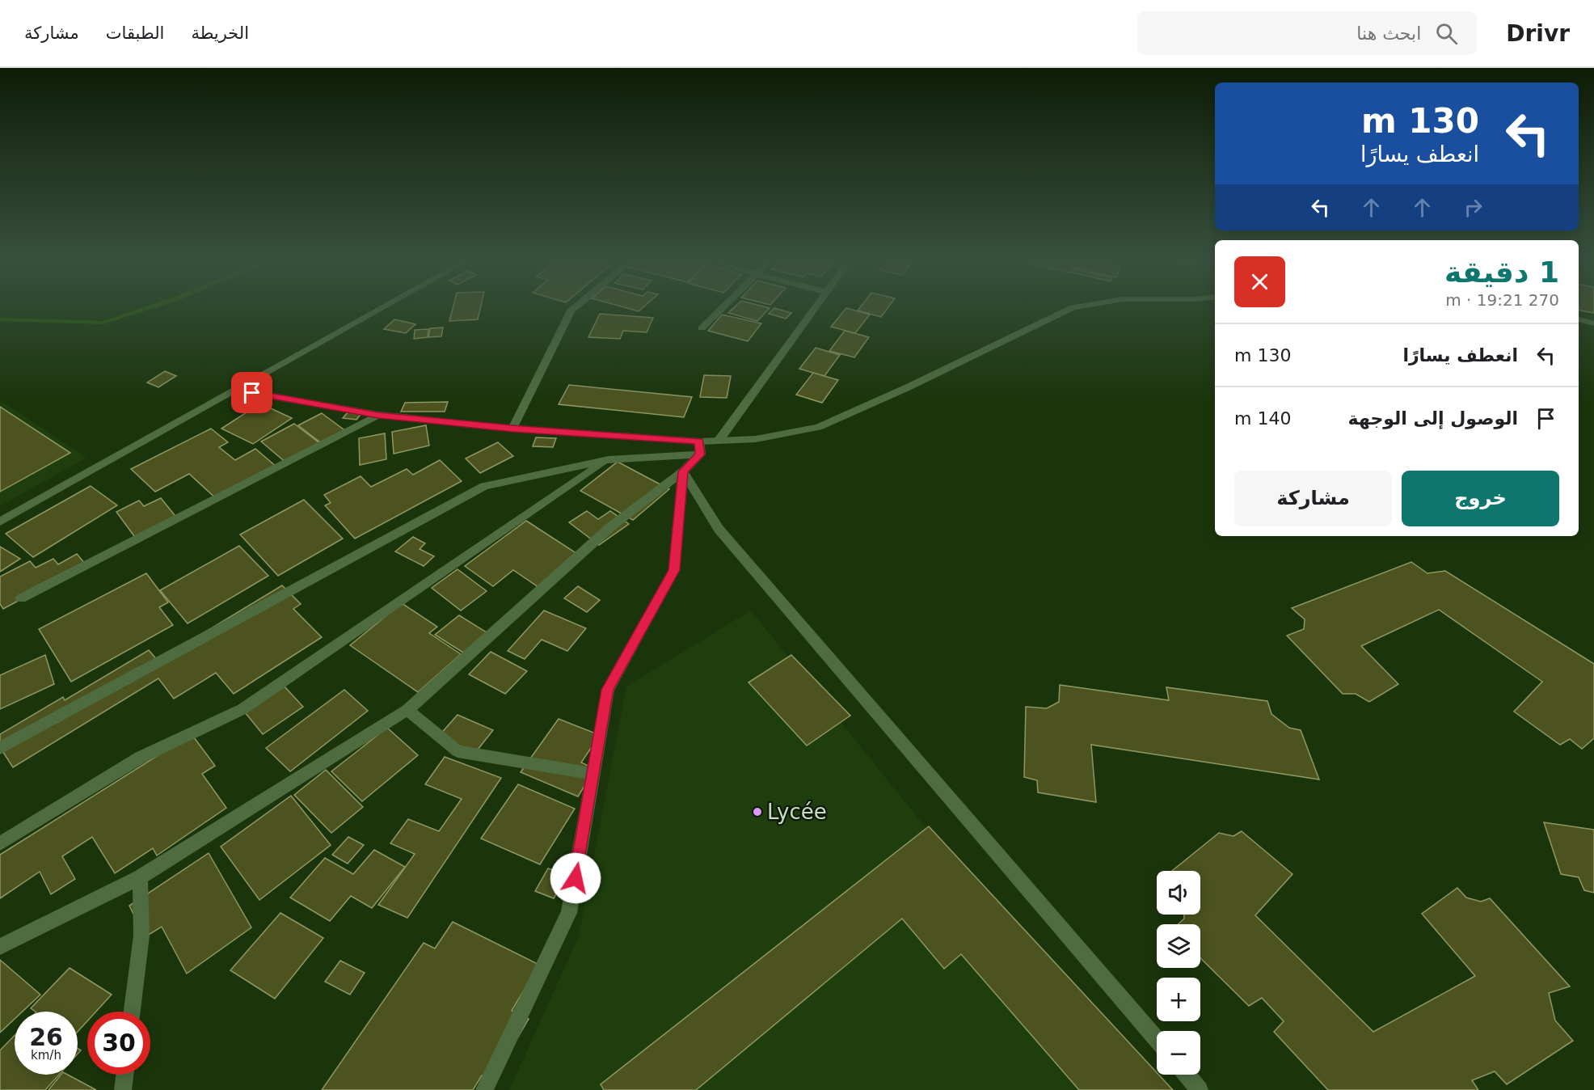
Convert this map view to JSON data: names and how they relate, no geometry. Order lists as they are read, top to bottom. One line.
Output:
{"places":["Lycée"],"page":{"header":"Drivr","search":"ابحث هنا","nav":["الخريطة","الطبقات","مشاركة"],"turn":["130 m","انعطف يسارًا"],"heading":["1 دقيقة","270 m · 19:21"],"list":[{"name":"انعطف يسارًا","value":"130 m"},{"name":"الوصول إلى الوجهة","value":"140 m"}],"buttons":["خروج","مشاركة"],"map_buttons":["+","−"],"speed":"26 km/h","limit":"30"}}
